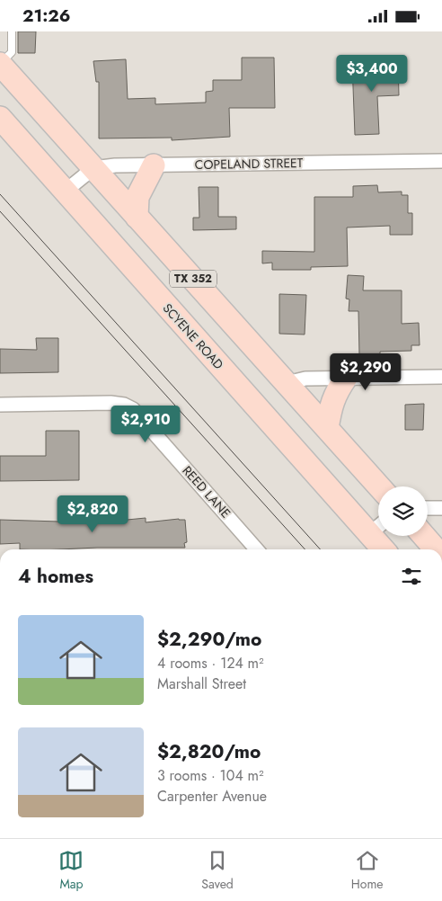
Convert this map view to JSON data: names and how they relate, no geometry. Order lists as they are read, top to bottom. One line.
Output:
{"streets":{"main road":["TX 352","SCYENE ROAD"],"street":["COPELAND STREET","REED LANE"]},"crossings":[["COPELAND STREET","TX 352"]],"page":{"status":"21:26","price":["$3,400","$2,290","$2,910","$2,820"],"heading":"4 homes","list":[{"name":"$2,290/mo","note":"4 rooms · 124 m² · Marshall Street"},{"name":"$2,820/mo","note":"3 rooms · 104 m² · Carpenter Avenue"}],"tabs":["Map","Saved","Home"]}}
